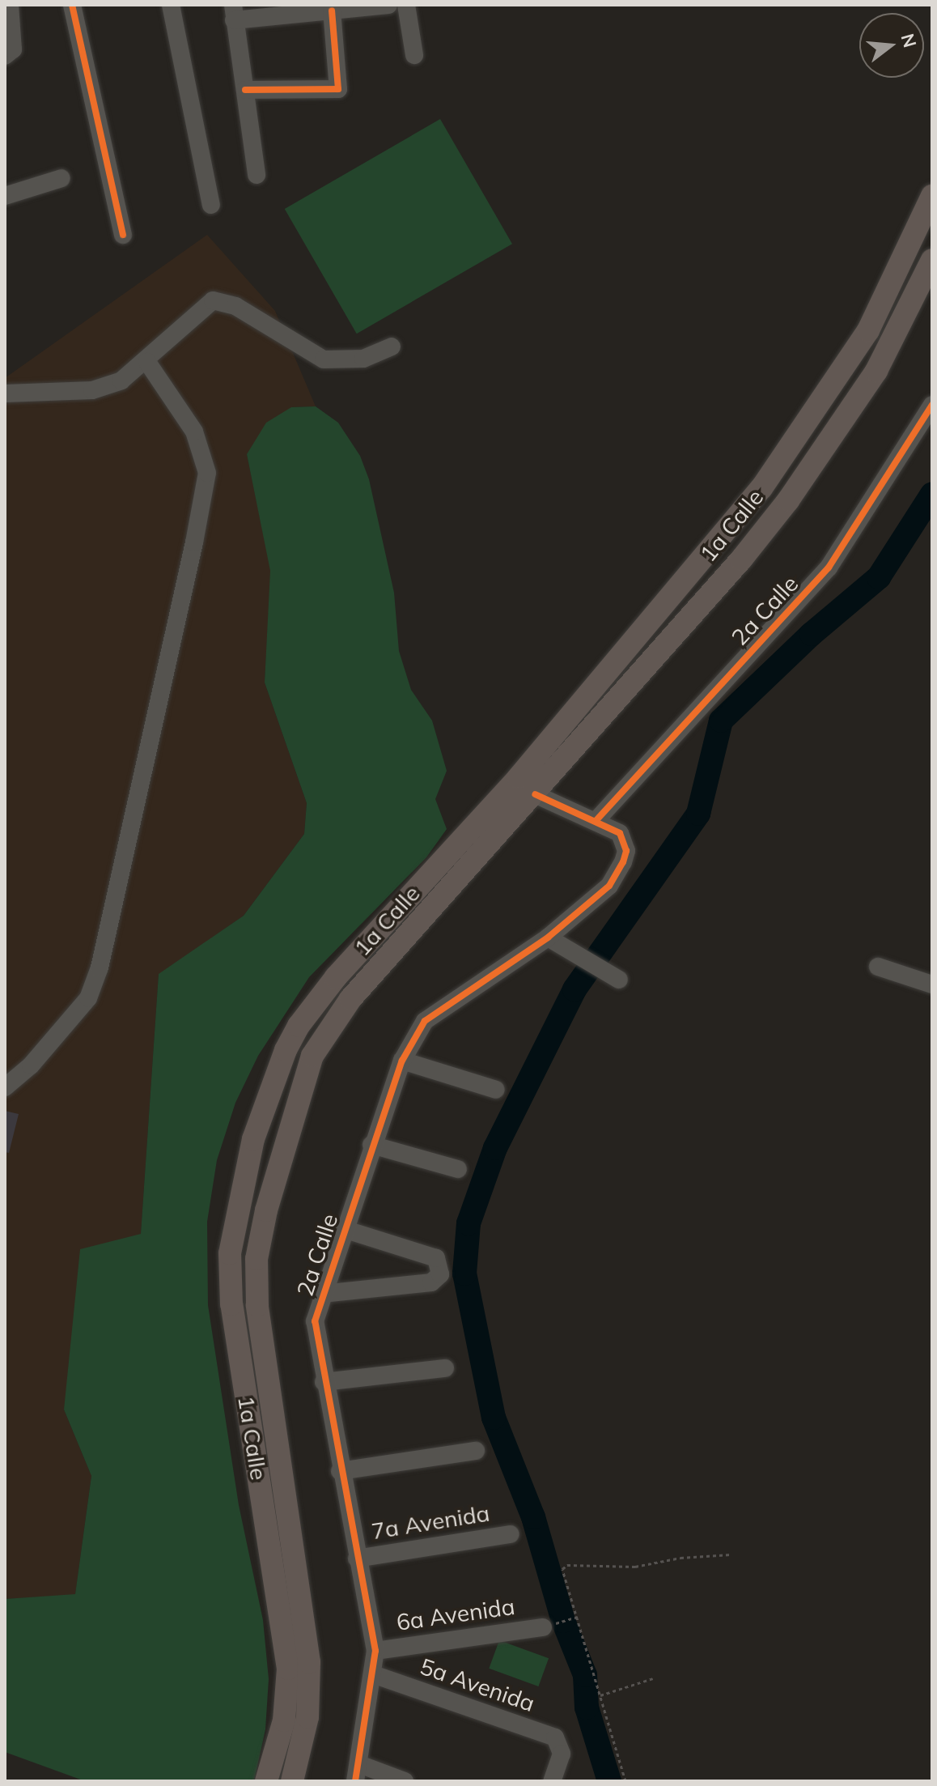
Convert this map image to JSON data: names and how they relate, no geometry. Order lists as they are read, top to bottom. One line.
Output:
{"streets":{"main road":["1a Calle"],"street":["2a Calle","7a Avenida","6a Avenida","5a Avenida"]},"crossings":[["2a Calle","7a Avenida"],["2a Calle","6a Avenida"],["2a Calle","5a Avenida"]],"north":"right"}
